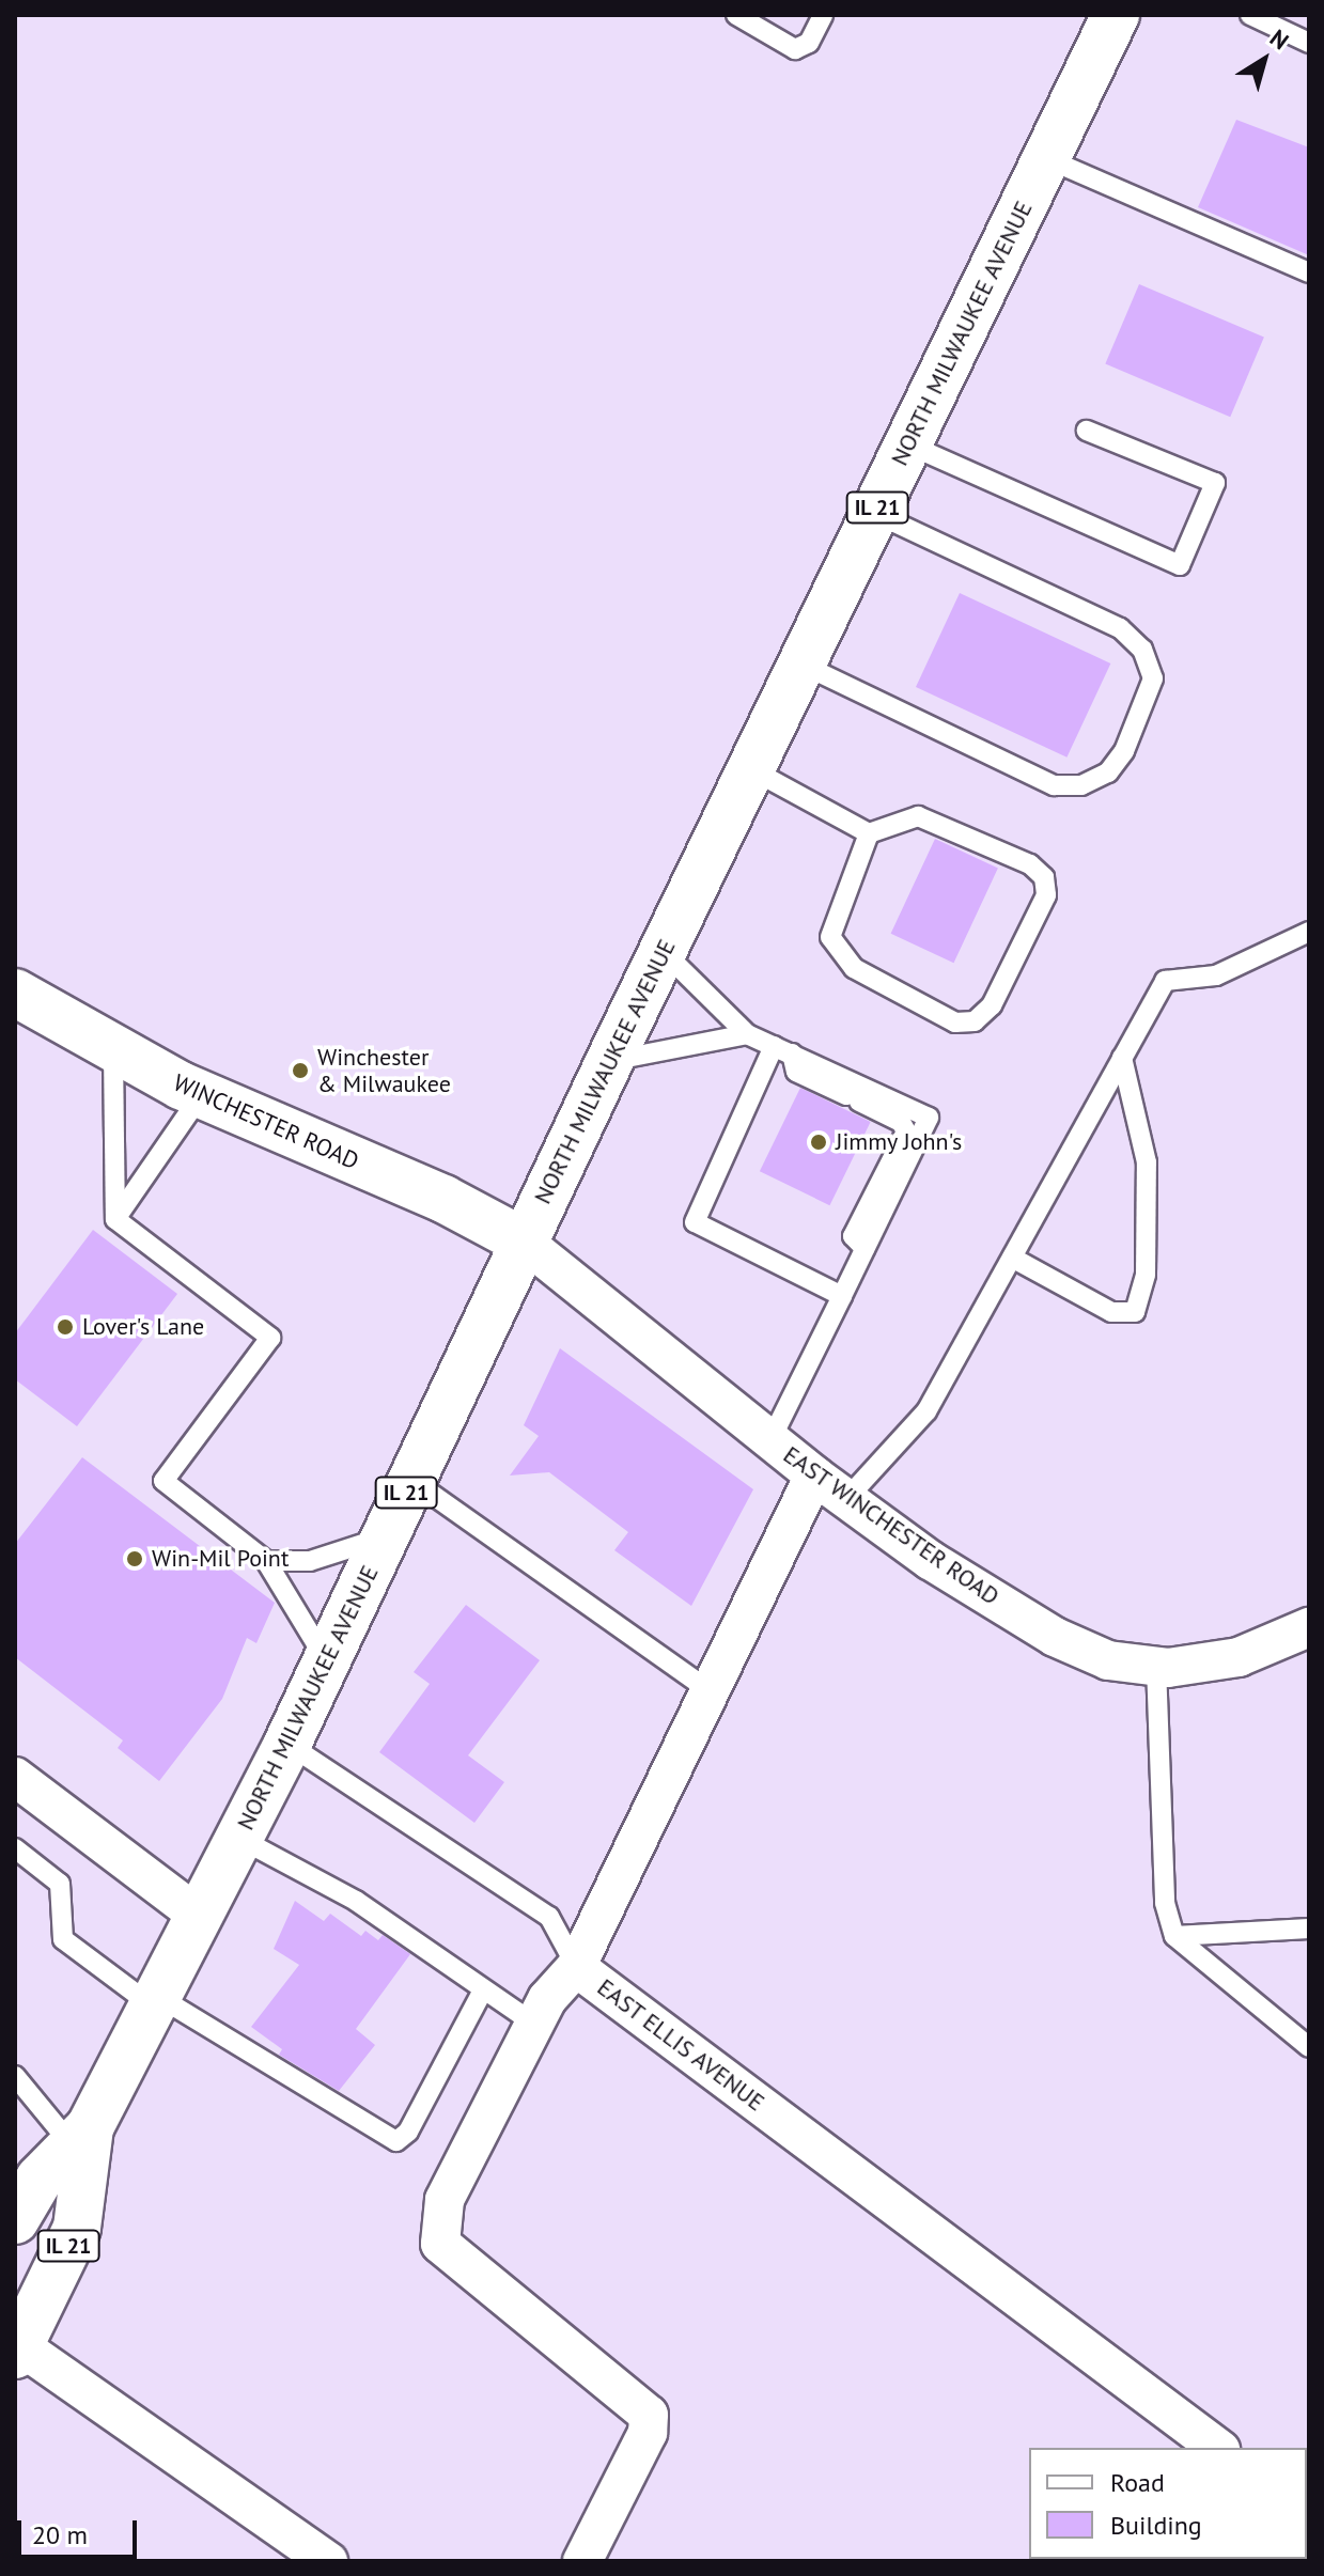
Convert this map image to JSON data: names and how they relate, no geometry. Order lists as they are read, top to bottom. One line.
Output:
{"streets":{"main road":["NORTH MILWAUKEE AVENUE","IL 21","WINCHESTER ROAD"],"street":["EAST WINCHESTER ROAD","EAST ELLIS AVENUE"]},"crossings":[["NORTH MILWAUKEE AVENUE","WINCHESTER ROAD"],["NORTH MILWAUKEE AVENUE","EAST WINCHESTER ROAD"],["WINCHESTER ROAD","EAST WINCHESTER ROAD"],["EAST WINCHESTER ROAD","EAST ELLIS AVENUE"]],"places":["Winchester & Milwaukee","Jimmy John's","Lover's Lane","Win-Mil Point"],"legend":["Road","Building"],"scale_bar":"20 m","north":"top right"}
